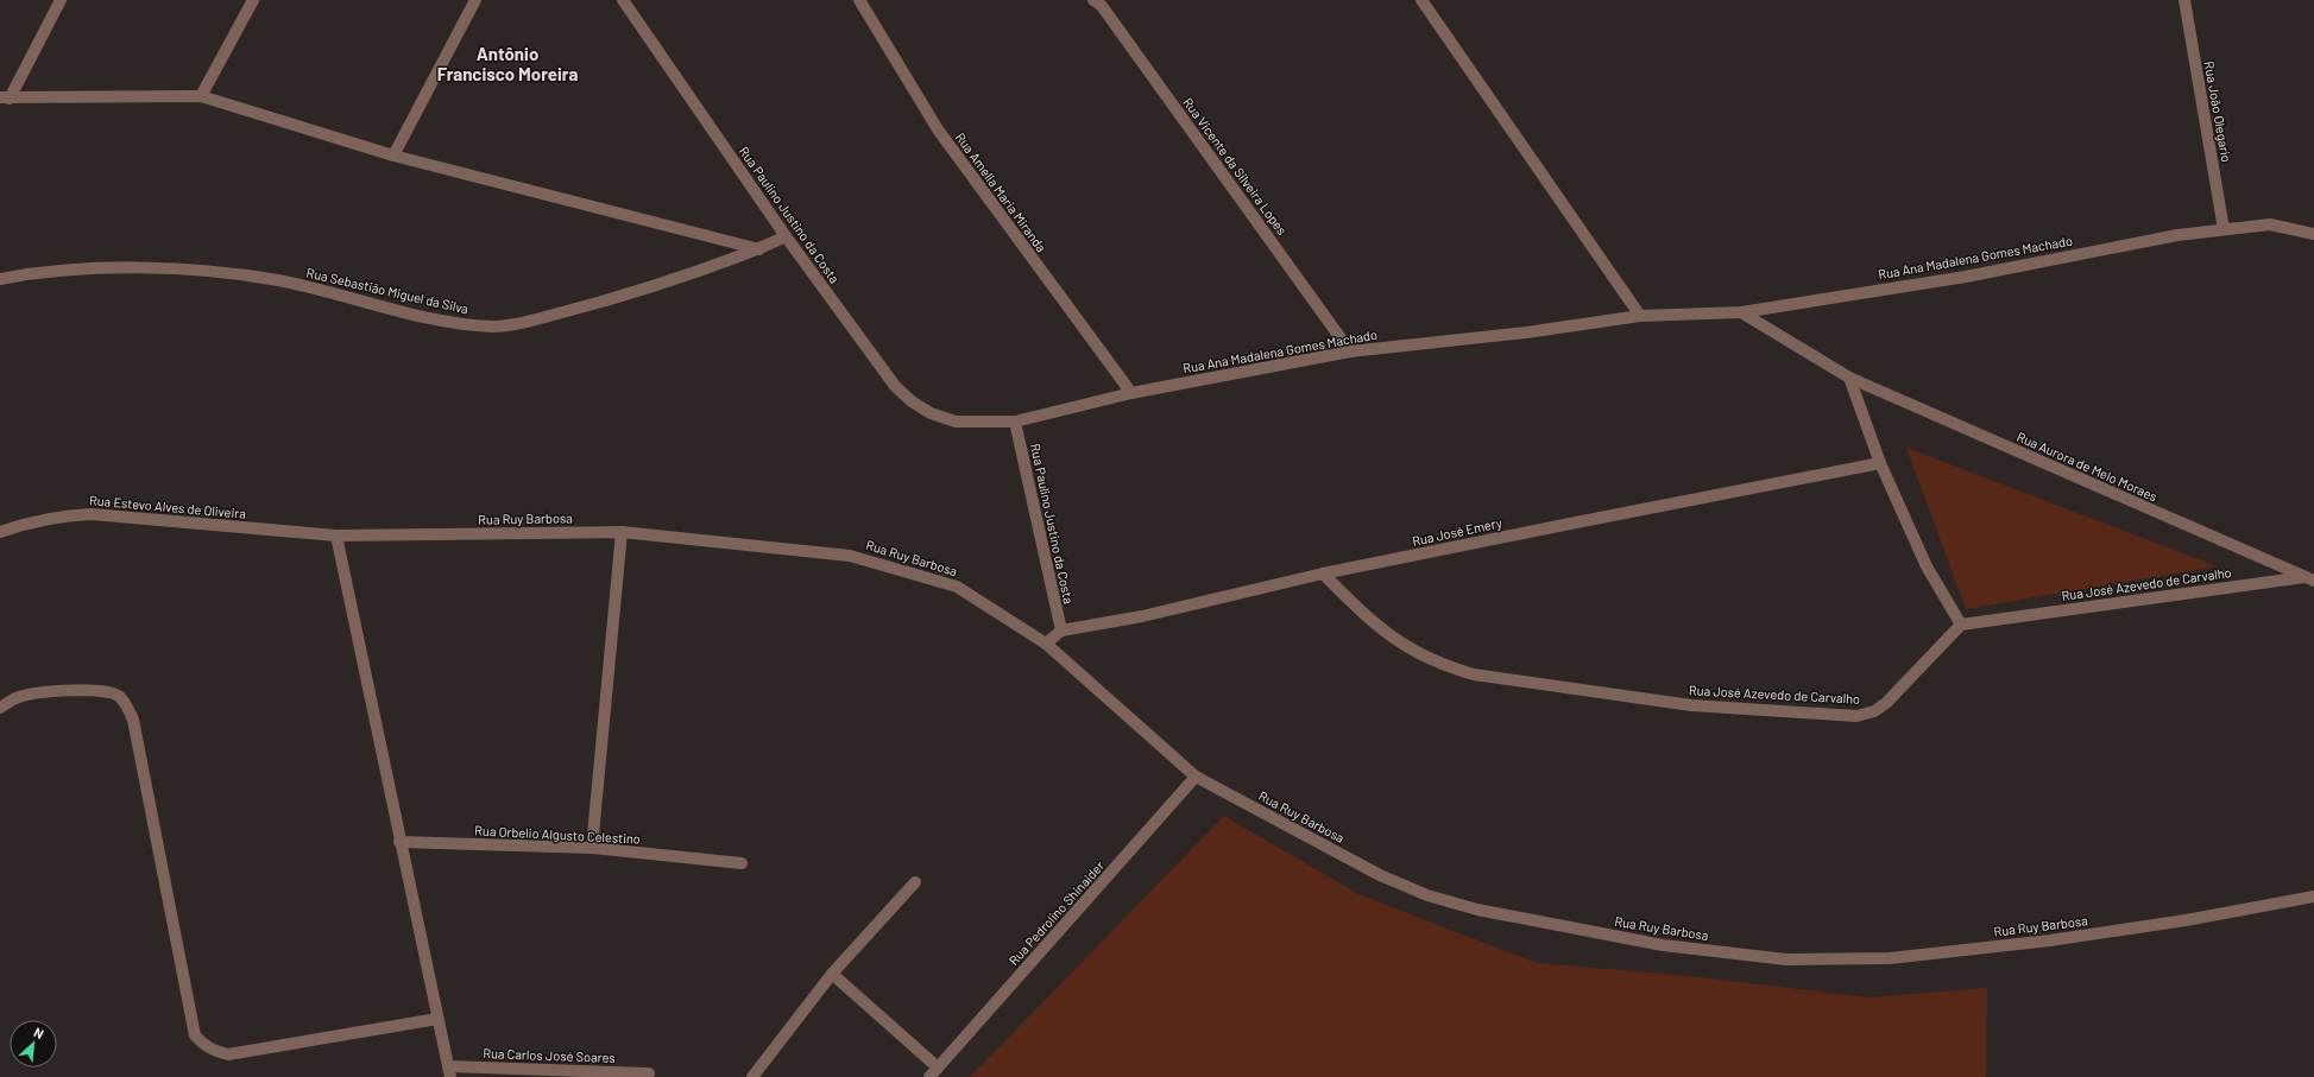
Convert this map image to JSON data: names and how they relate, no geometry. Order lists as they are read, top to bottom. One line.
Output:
{"streets":{"street":["Rua João Olegario","Rua Vicente da Silveira Lopes","Rua Amelia Maria Miranda","Rua Paulino Justino da Costa","Rua Ana Madalena Gomes Machado","Rua Sebastião Miguel da Silva","Rua Aurora de Melo Moraes","Rua Estevo Alves de Oliveira","Rua Ruy Barbosa","Rua José Emery","Rua José Azevedo de Carvalho","Rua Orbelio Algusto Celestino","Rua Pedrolino Shinaider","Rua Carlos José Soares"]},"crossings":[["Rua João Olegario","Rua Ana Madalena Gomes Machado"],["Rua Vicente da Silveira Lopes","Rua Ana Madalena Gomes Machado"],["Rua Amelia Maria Miranda","Rua Ana Madalena Gomes Machado"],["Rua Paulino Justino da Costa","Rua Ana Madalena Gomes Machado"],["Rua Paulino Justino da Costa","Rua Sebastião Miguel da Silva"],["Rua Paulino Justino da Costa","Rua José Emery"],["Rua Ana Madalena Gomes Machado","Rua Aurora de Melo Moraes"],["Rua Aurora de Melo Moraes","Rua José Azevedo de Carvalho"],["Rua Estevo Alves de Oliveira","Rua Ruy Barbosa"],["Rua Ruy Barbosa","Rua José Emery"],["Rua Ruy Barbosa","Rua Pedrolino Shinaider"],["Rua José Emery","Rua José Azevedo de Carvalho"]],"districts":["Antônio Francisco Moreira"],"north":"top right"}
